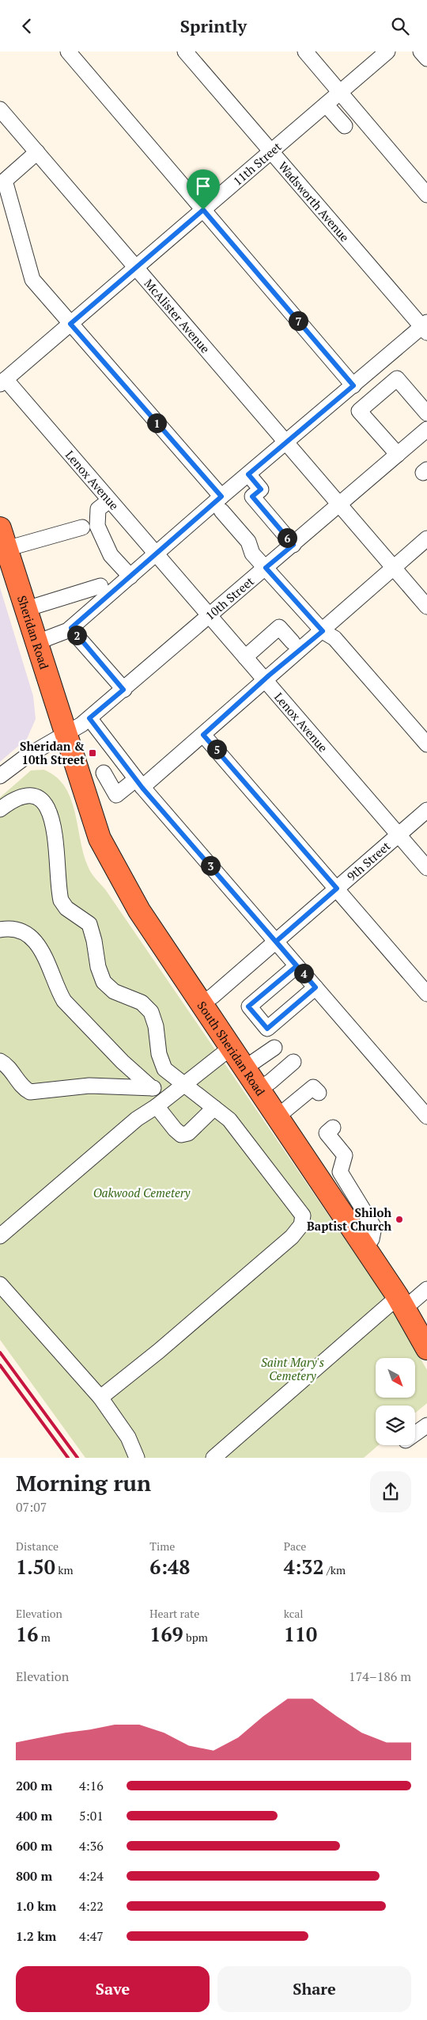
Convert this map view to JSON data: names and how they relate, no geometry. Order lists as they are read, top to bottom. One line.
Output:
{"streets":{"highway":["Sheridan Road","South Sheridan Road"],"street":["11th Street","Wadsworth Avenue","McAlister Avenue","Lenox Avenue","10th Street","9th Street"]},"crossings":[["11th Street","Wadsworth Avenue"],["11th Street","McAlister Avenue"],["11th Street","Lenox Avenue"],["McAlister Avenue","10th Street"],["Lenox Avenue","10th Street"],["Lenox Avenue","9th Street"],["10th Street","Sheridan Road"],["10th Street","South Sheridan Road"],["Sheridan Road","South Sheridan Road"],["9th Street","South Sheridan Road"]],"parks":["Oakwood Cemetery","Saint Mary's Cemetery"],"places":{"transit":["Sheridan & 10th Street"],"other":["Shiloh Baptist Church"]},"north":"bottom right","page":{"header":"Sprintly","pins":["7","1","6","2","5","3","4"],"heading":["Morning run","07:07"],"stats":[["Distance","1.50 km"],["Time","6:48"],["Pace","4:32 /km"],["Elevation","16 m"],["Heart rate","169 bpm"],["kcal","110"]],"chart":["Elevation","174–186 m"],"list":[{"name":"200 m","note":"4:16"},{"name":"400 m","note":"5:01"},{"name":"600 m","note":"4:36"},{"name":"800 m","note":"4:24"},{"name":"1.0 km","note":"4:22"},{"name":"1.2 km","note":"4:47"}],"buttons":["Save","Share"]}}
